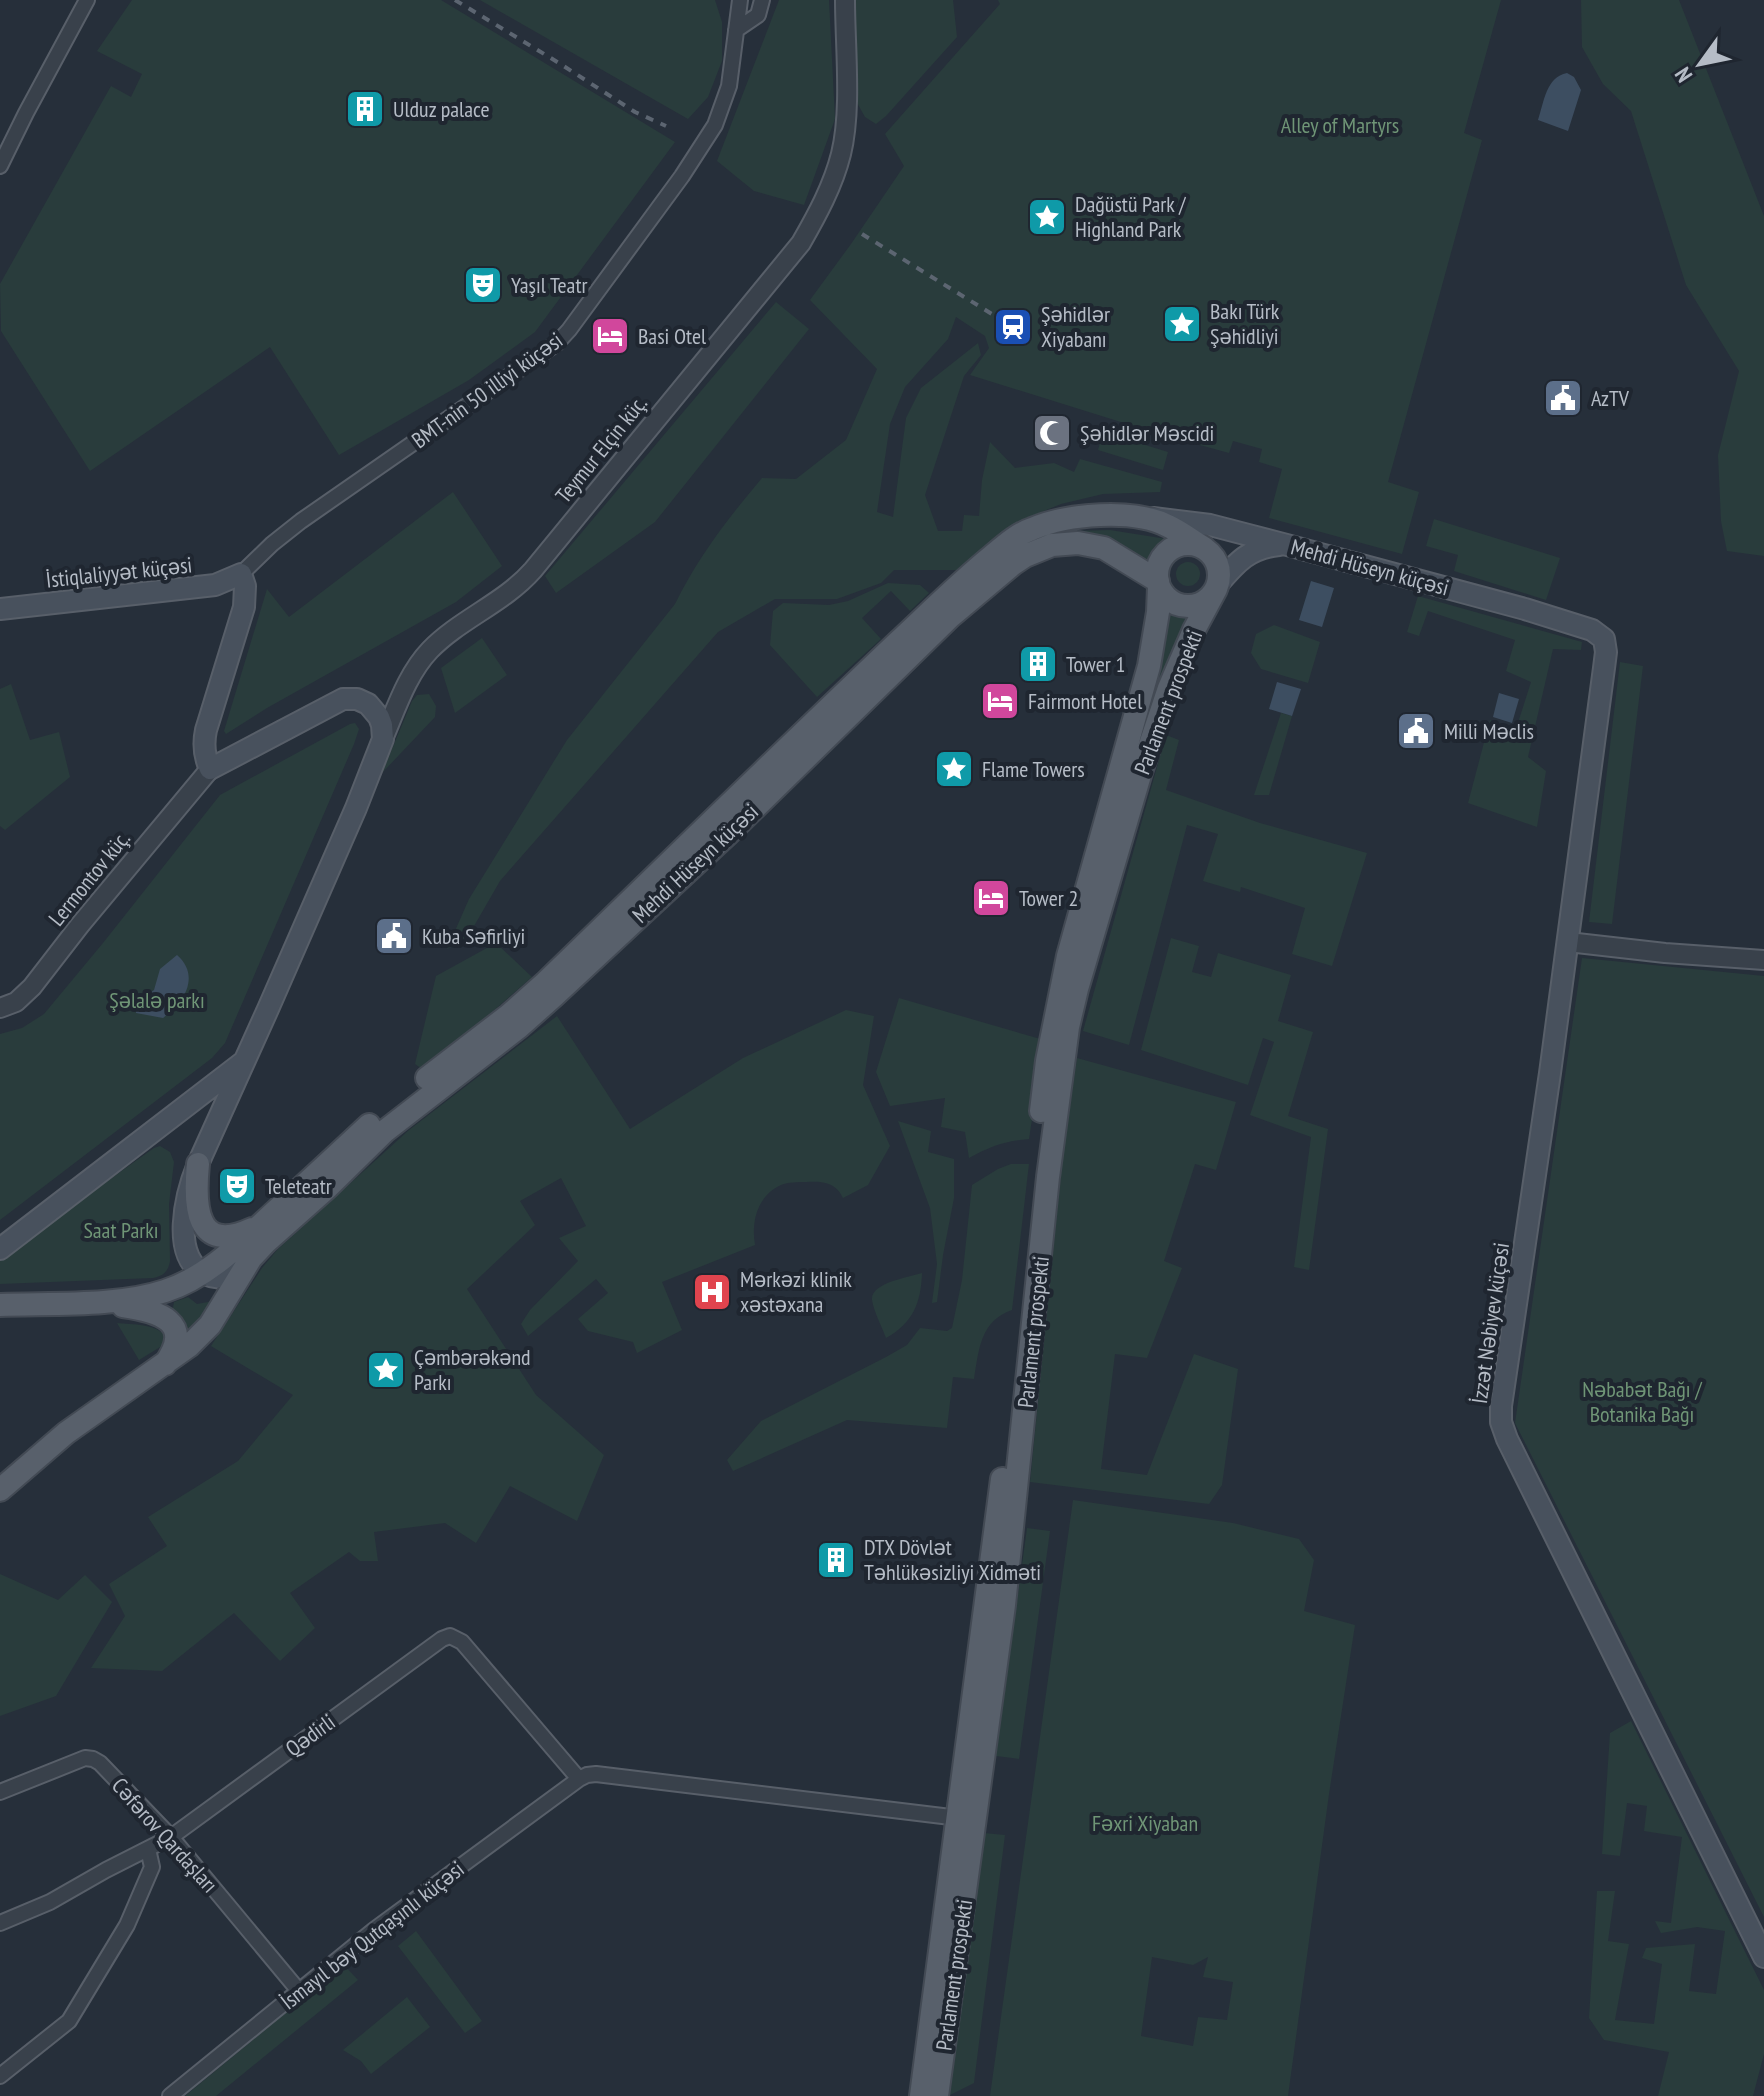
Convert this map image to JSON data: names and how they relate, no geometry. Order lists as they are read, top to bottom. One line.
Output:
{"streets":{"main road":["Mehdi Hüseyn küçəsi","İstiqlaliyyət küçəsi","Parlament prospekti","Lermontov küç.","İzzət Nəbiyev küçəsi"],"street":["BMT-nin 50 illiyi küçəsi","Teymur Elçin küç.","Qədirli","Cəfərov Qardaşları","İsmayıl bəy Qutqaşınlı küçəsi"]},"crossings":[["BMT-nin 50 illiyi küçəsi","İstiqlaliyyət küçəsi"],["Teymur Elçin küç.","Lermontov küç."],["Mehdi Hüseyn küçəsi","Parlament prospekti"],["Mehdi Hüseyn küçəsi","İzzət Nəbiyev küçəsi"],["Qədirli","Cəfərov Qardaşları"],["Qədirli","İsmayıl bəy Qutqaşınlı küçəsi"],["Cəfərov Qardaşları","İsmayıl bəy Qutqaşınlı küçəsi"]],"parks":["Alley of Martyrs","Şəlalə parkı","Saat Parkı","Nəbabət Bağı / Botanika Bağı","Fəxri Xiyaban"],"places":{"building":["Ulduz palace","Tower 1","DTX Dövlət Təhlükəsizliyi Xidməti"],"place":["Dağüstü Park / Highland Park","Bakı Türk Şəhidliyi","Flame Towers","Çəmbərəkənd Parkı"],"theatre":["Yaşıl Teatr","Teleteatr"],"station":["Şəhidlər Xiyabanı"],"hotel":["Basi Otel","Fairmont Hotel","Tower 2"],"public building":["AzTV","Milli Məclis","Kuba Səfirliyi"],"mosque":["Şəhidlər Məscidi"],"hospital":["Mərkəzi klinik xəstəxana"]},"north":"bottom left"}
